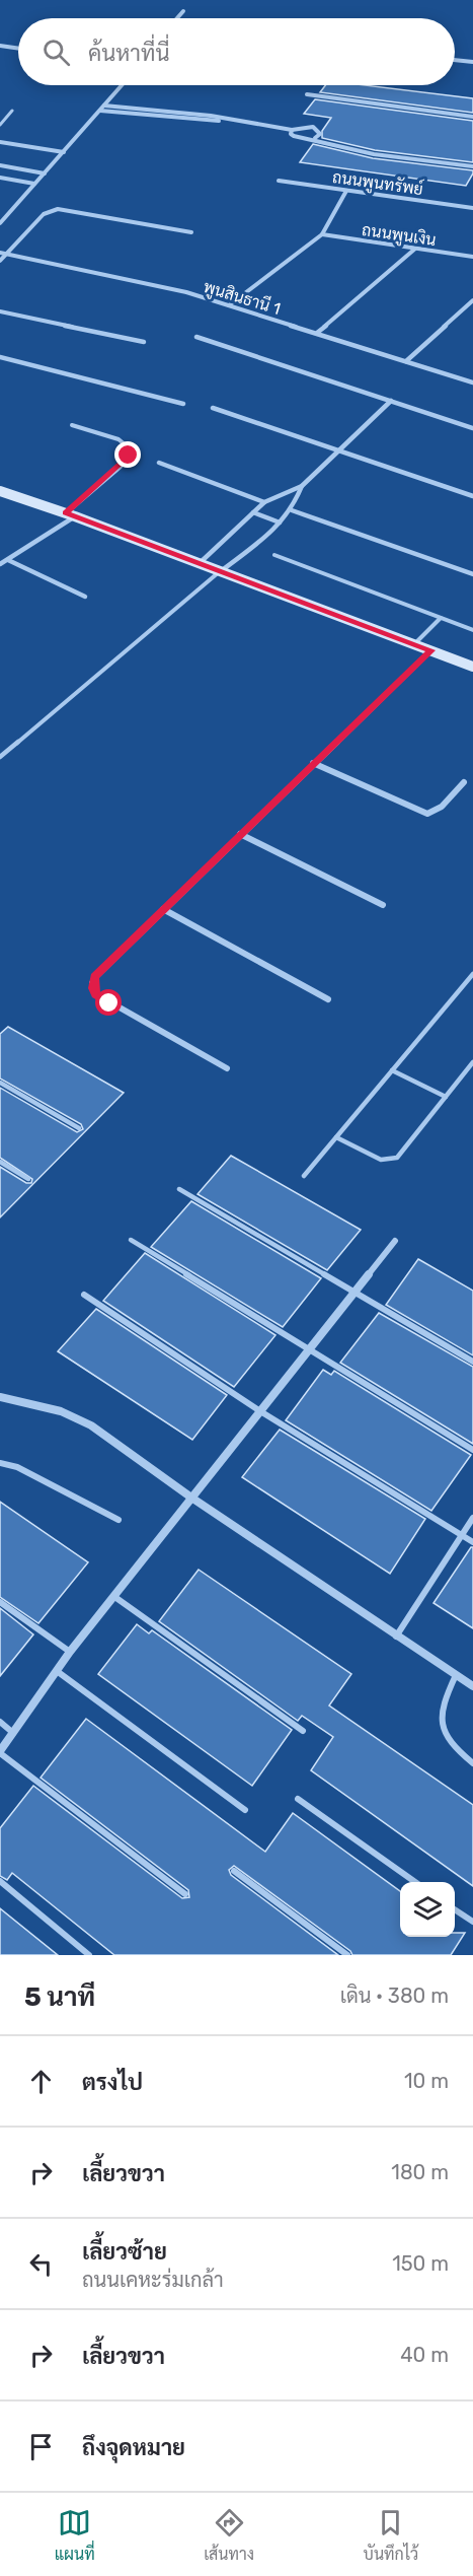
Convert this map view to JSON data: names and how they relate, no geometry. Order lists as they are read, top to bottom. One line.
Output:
{"streets":{"street":["ถนนพูนทรัพย์","ถนนพูนเงิน","พูนสินธานี 1"]},"page":{"search":"ค้นหาที่นี่","heading":["5 นาที","เดิน · 380 m"],"list":[["ตรงไป","10 m"],["เลี้ยวขวา","180 m"],["เลี้ยวซ้าย","ถนนเคหะร่มเกล้า","150 m"],["เลี้ยวขวา","40 m"],"ถึงจุดหมาย"],"nav":["แผนที่","เส้นทาง","บันทึกไว้"]}}
